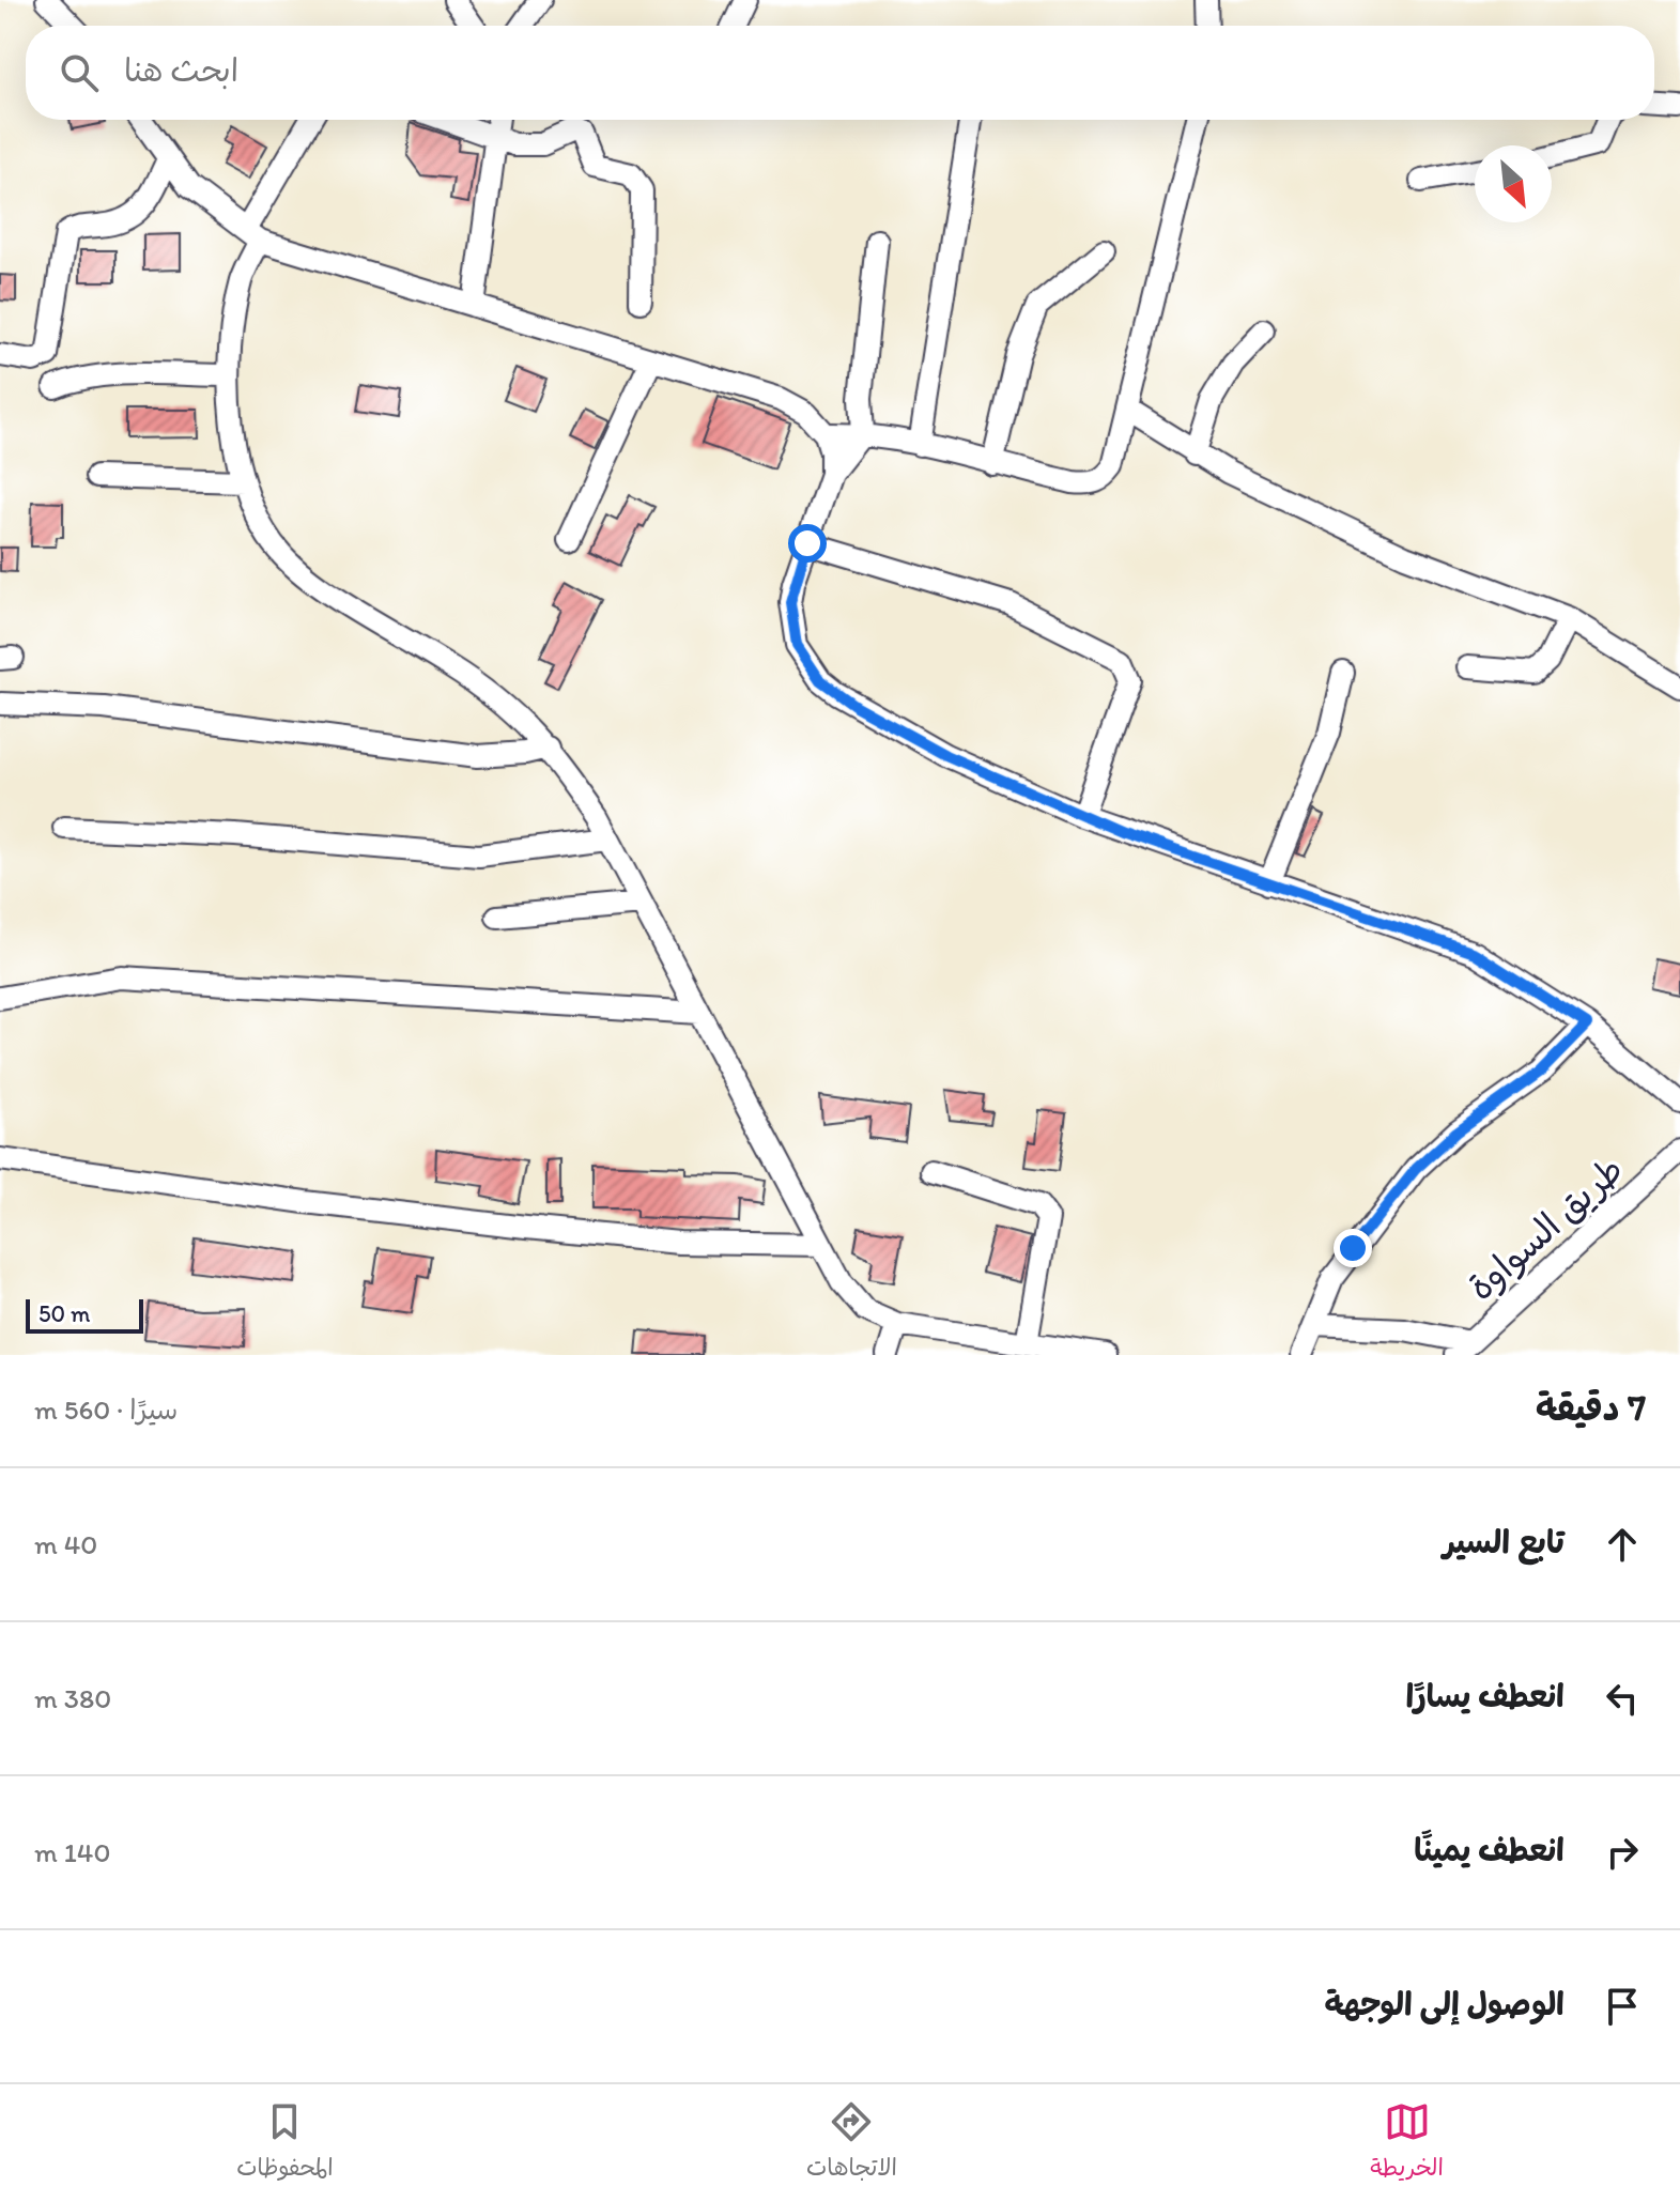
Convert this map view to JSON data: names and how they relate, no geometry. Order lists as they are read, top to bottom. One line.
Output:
{"streets":{"street":["طريق السواوة"]},"scale_bar":"50 m","north":"bottom right","page":{"search":"ابحث هنا","scale":"50 m","heading":["7 دقيقة","سيرًا · 560 m"],"list":[["تابع السير","40 m"],["انعطف يسارًا","380 m"],["انعطف يمينًا","140 m"],"الوصول إلى الوجهة"],"nav":["الخريطة","الاتجاهات","المحفوظات"]}}
